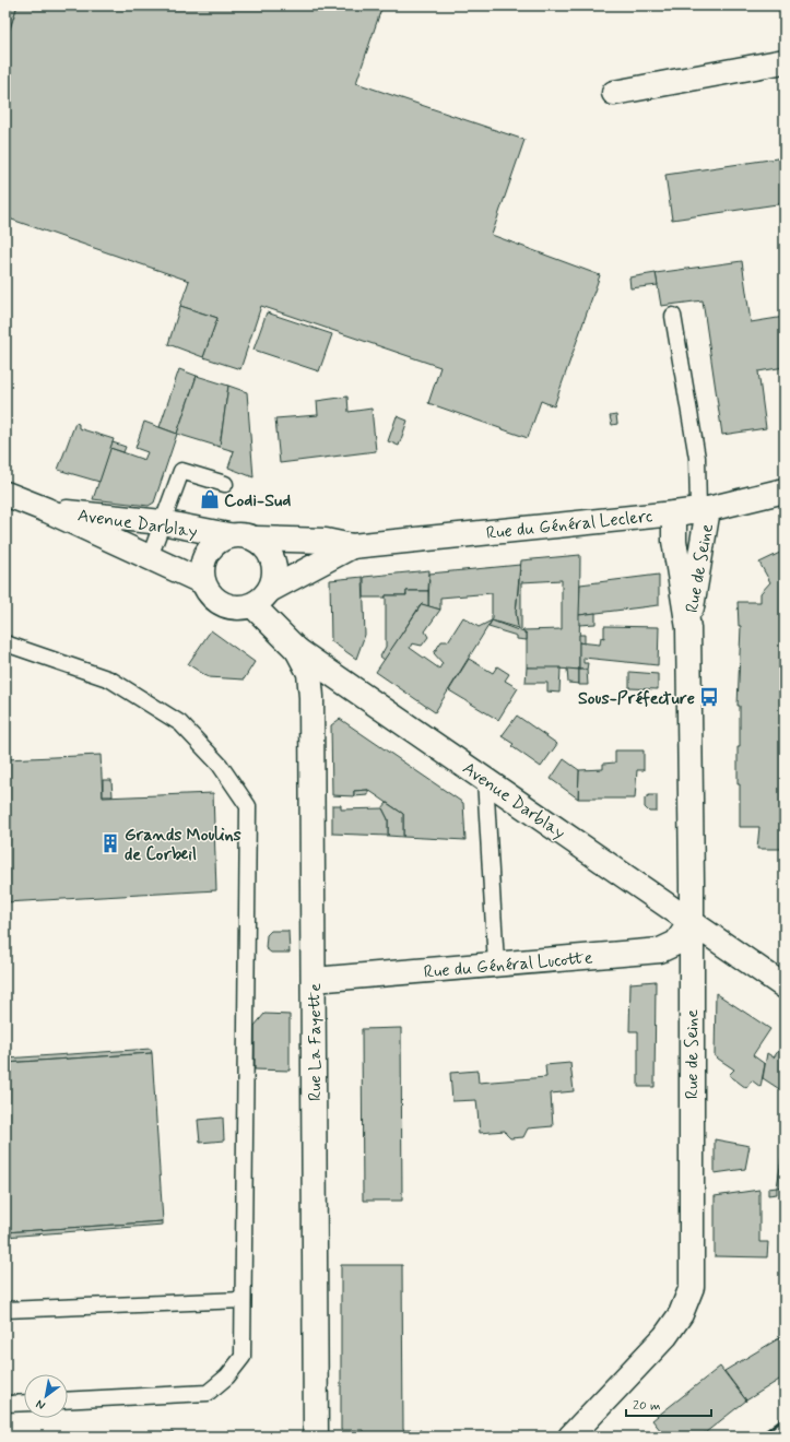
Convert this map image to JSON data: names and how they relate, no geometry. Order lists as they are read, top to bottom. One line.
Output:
{"streets":{"street":["Avenue Darblay","Rue du Général Leclerc","Rue de Seine","Rue du Général Lucotte","Rue La Fayette"]},"crossings":[["Avenue Darblay","Rue du Général Leclerc"],["Avenue Darblay","Rue de Seine"],["Avenue Darblay","Rue du Général Lucotte"],["Avenue Darblay","Rue La Fayette"],["Rue du Général Leclerc","Rue de Seine"],["Rue de Seine","Rue du Général Lucotte"],["Rue du Général Lucotte","Rue La Fayette"]],"places":{"shop":["Codi-Sud"],"bus stop":["Sous-Préfecture"],"building":["Grands Moulins de Corbeil"]},"scale_bar":"20 m","north":"bottom left"}
